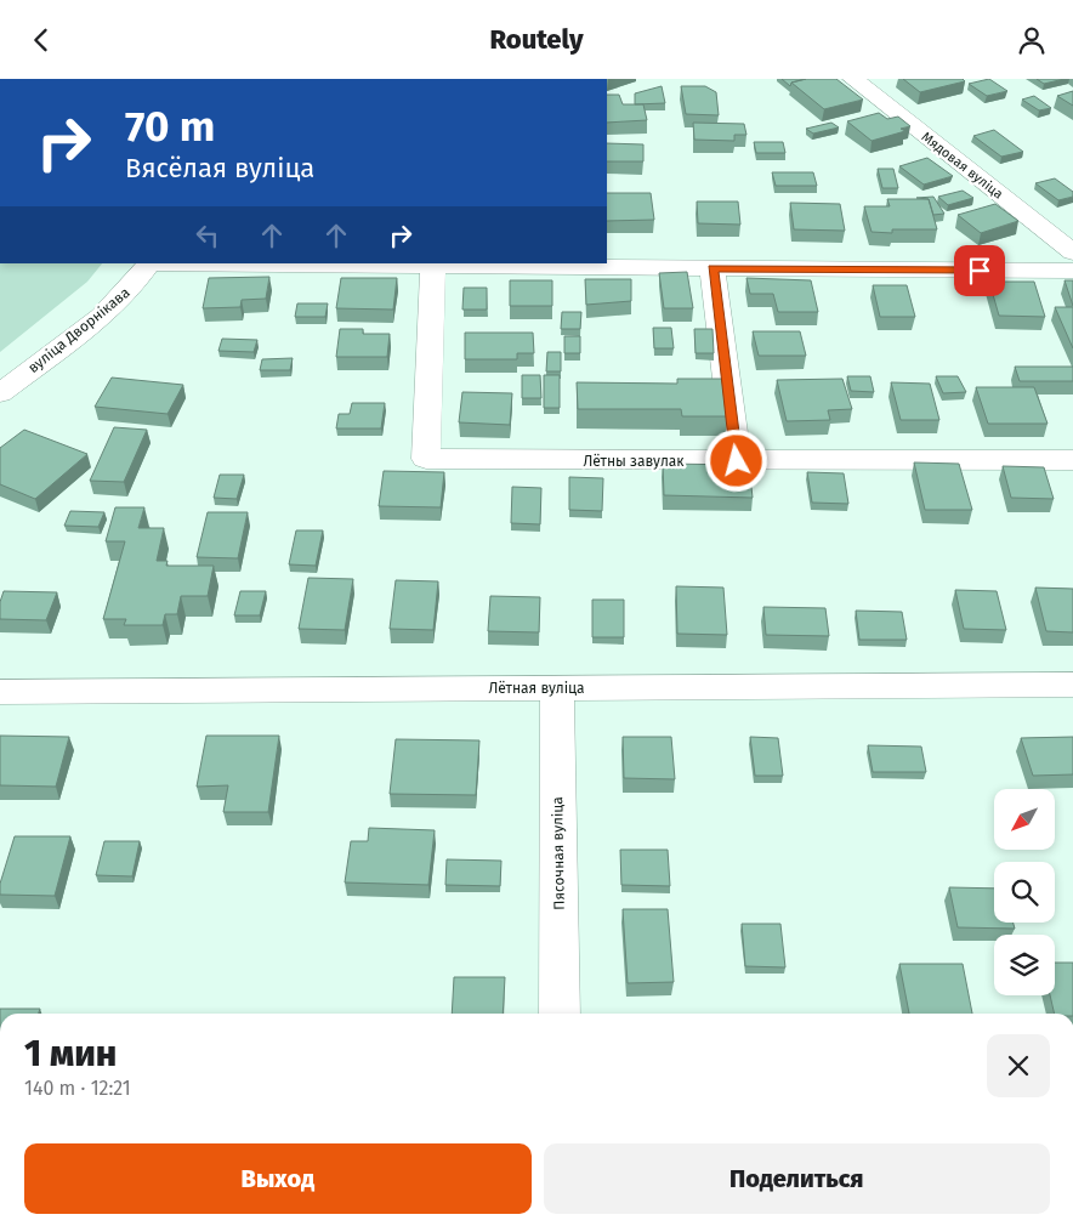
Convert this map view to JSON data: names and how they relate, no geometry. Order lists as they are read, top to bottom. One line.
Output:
{"streets":{"main road":["Мядовая вуліца","вуліца Дворнікава","Лётны завулак","Лётная вуліца","Пясочная вуліца"]},"crossings":[["Лётная вуліца","Пясочная вуліца"]],"north":"bottom left","page":{"header":"Routely","turn":["70 m","Вясёлая вуліца"],"heading":["1 мин","140 m · 12:21"],"buttons":["Выход","Поделиться"]}}
